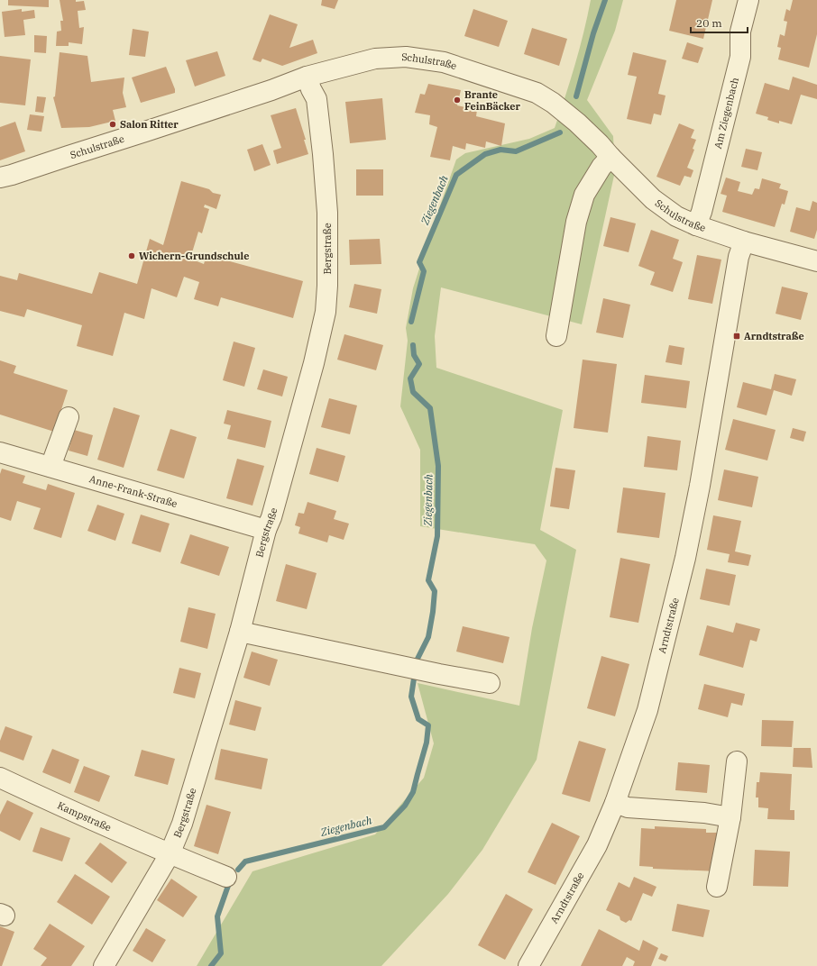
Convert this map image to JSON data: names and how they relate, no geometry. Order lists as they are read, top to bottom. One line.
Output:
{"streets":{"street":["Schulstraße","Am Ziegenbach","Bergstraße","Anne-Frank-Straße","Arndtstraße","Kampstraße"]},"crossings":[["Schulstraße","Am Ziegenbach"],["Schulstraße","Bergstraße"],["Schulstraße","Arndtstraße"],["Bergstraße","Anne-Frank-Straße"],["Bergstraße","Kampstraße"]],"water":["Ziegenbach"],"places":{"other":["Brante FeinBäcker","Salon Ritter","Wichern-Grundschule"],"transit":["Arndtstraße"]},"scale_bar":"20 m"}
